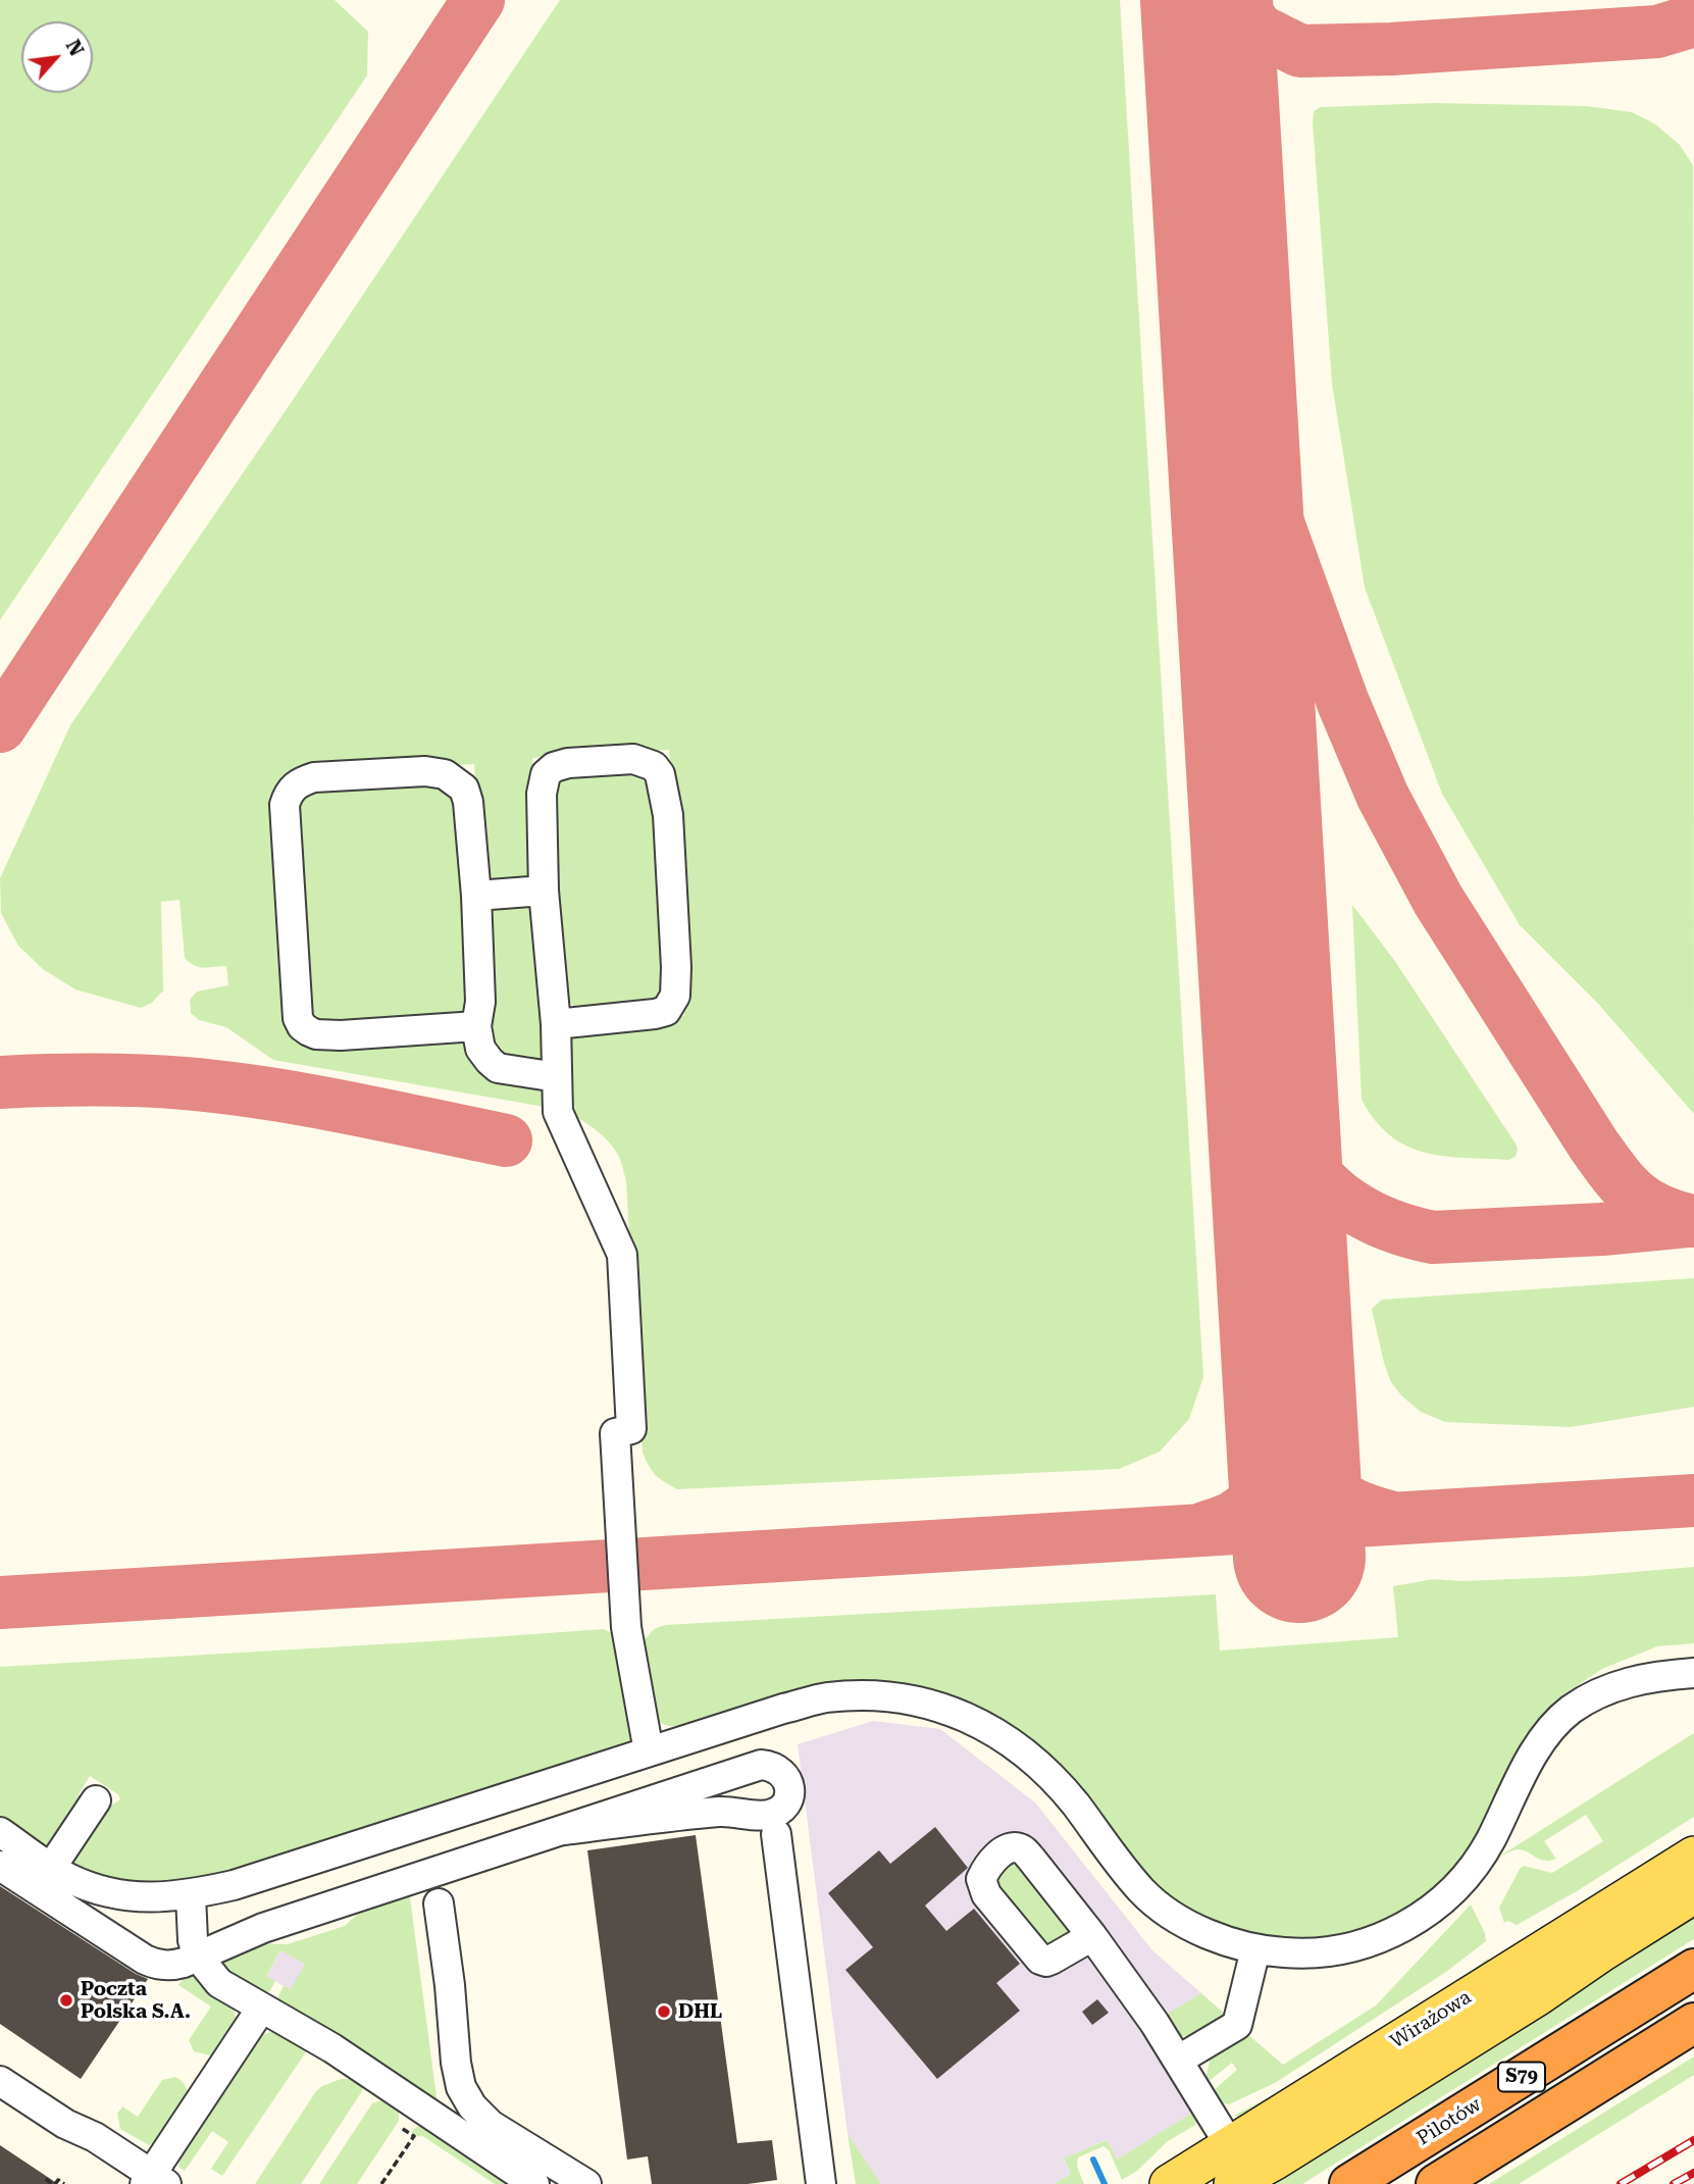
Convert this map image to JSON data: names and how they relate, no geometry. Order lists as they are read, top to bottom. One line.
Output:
{"streets":{"highway":["S79","Pilotów"],"main road":["Wirażowa"]},"places":["Poczta Polska S.A.","DHL"],"north":"top right"}
